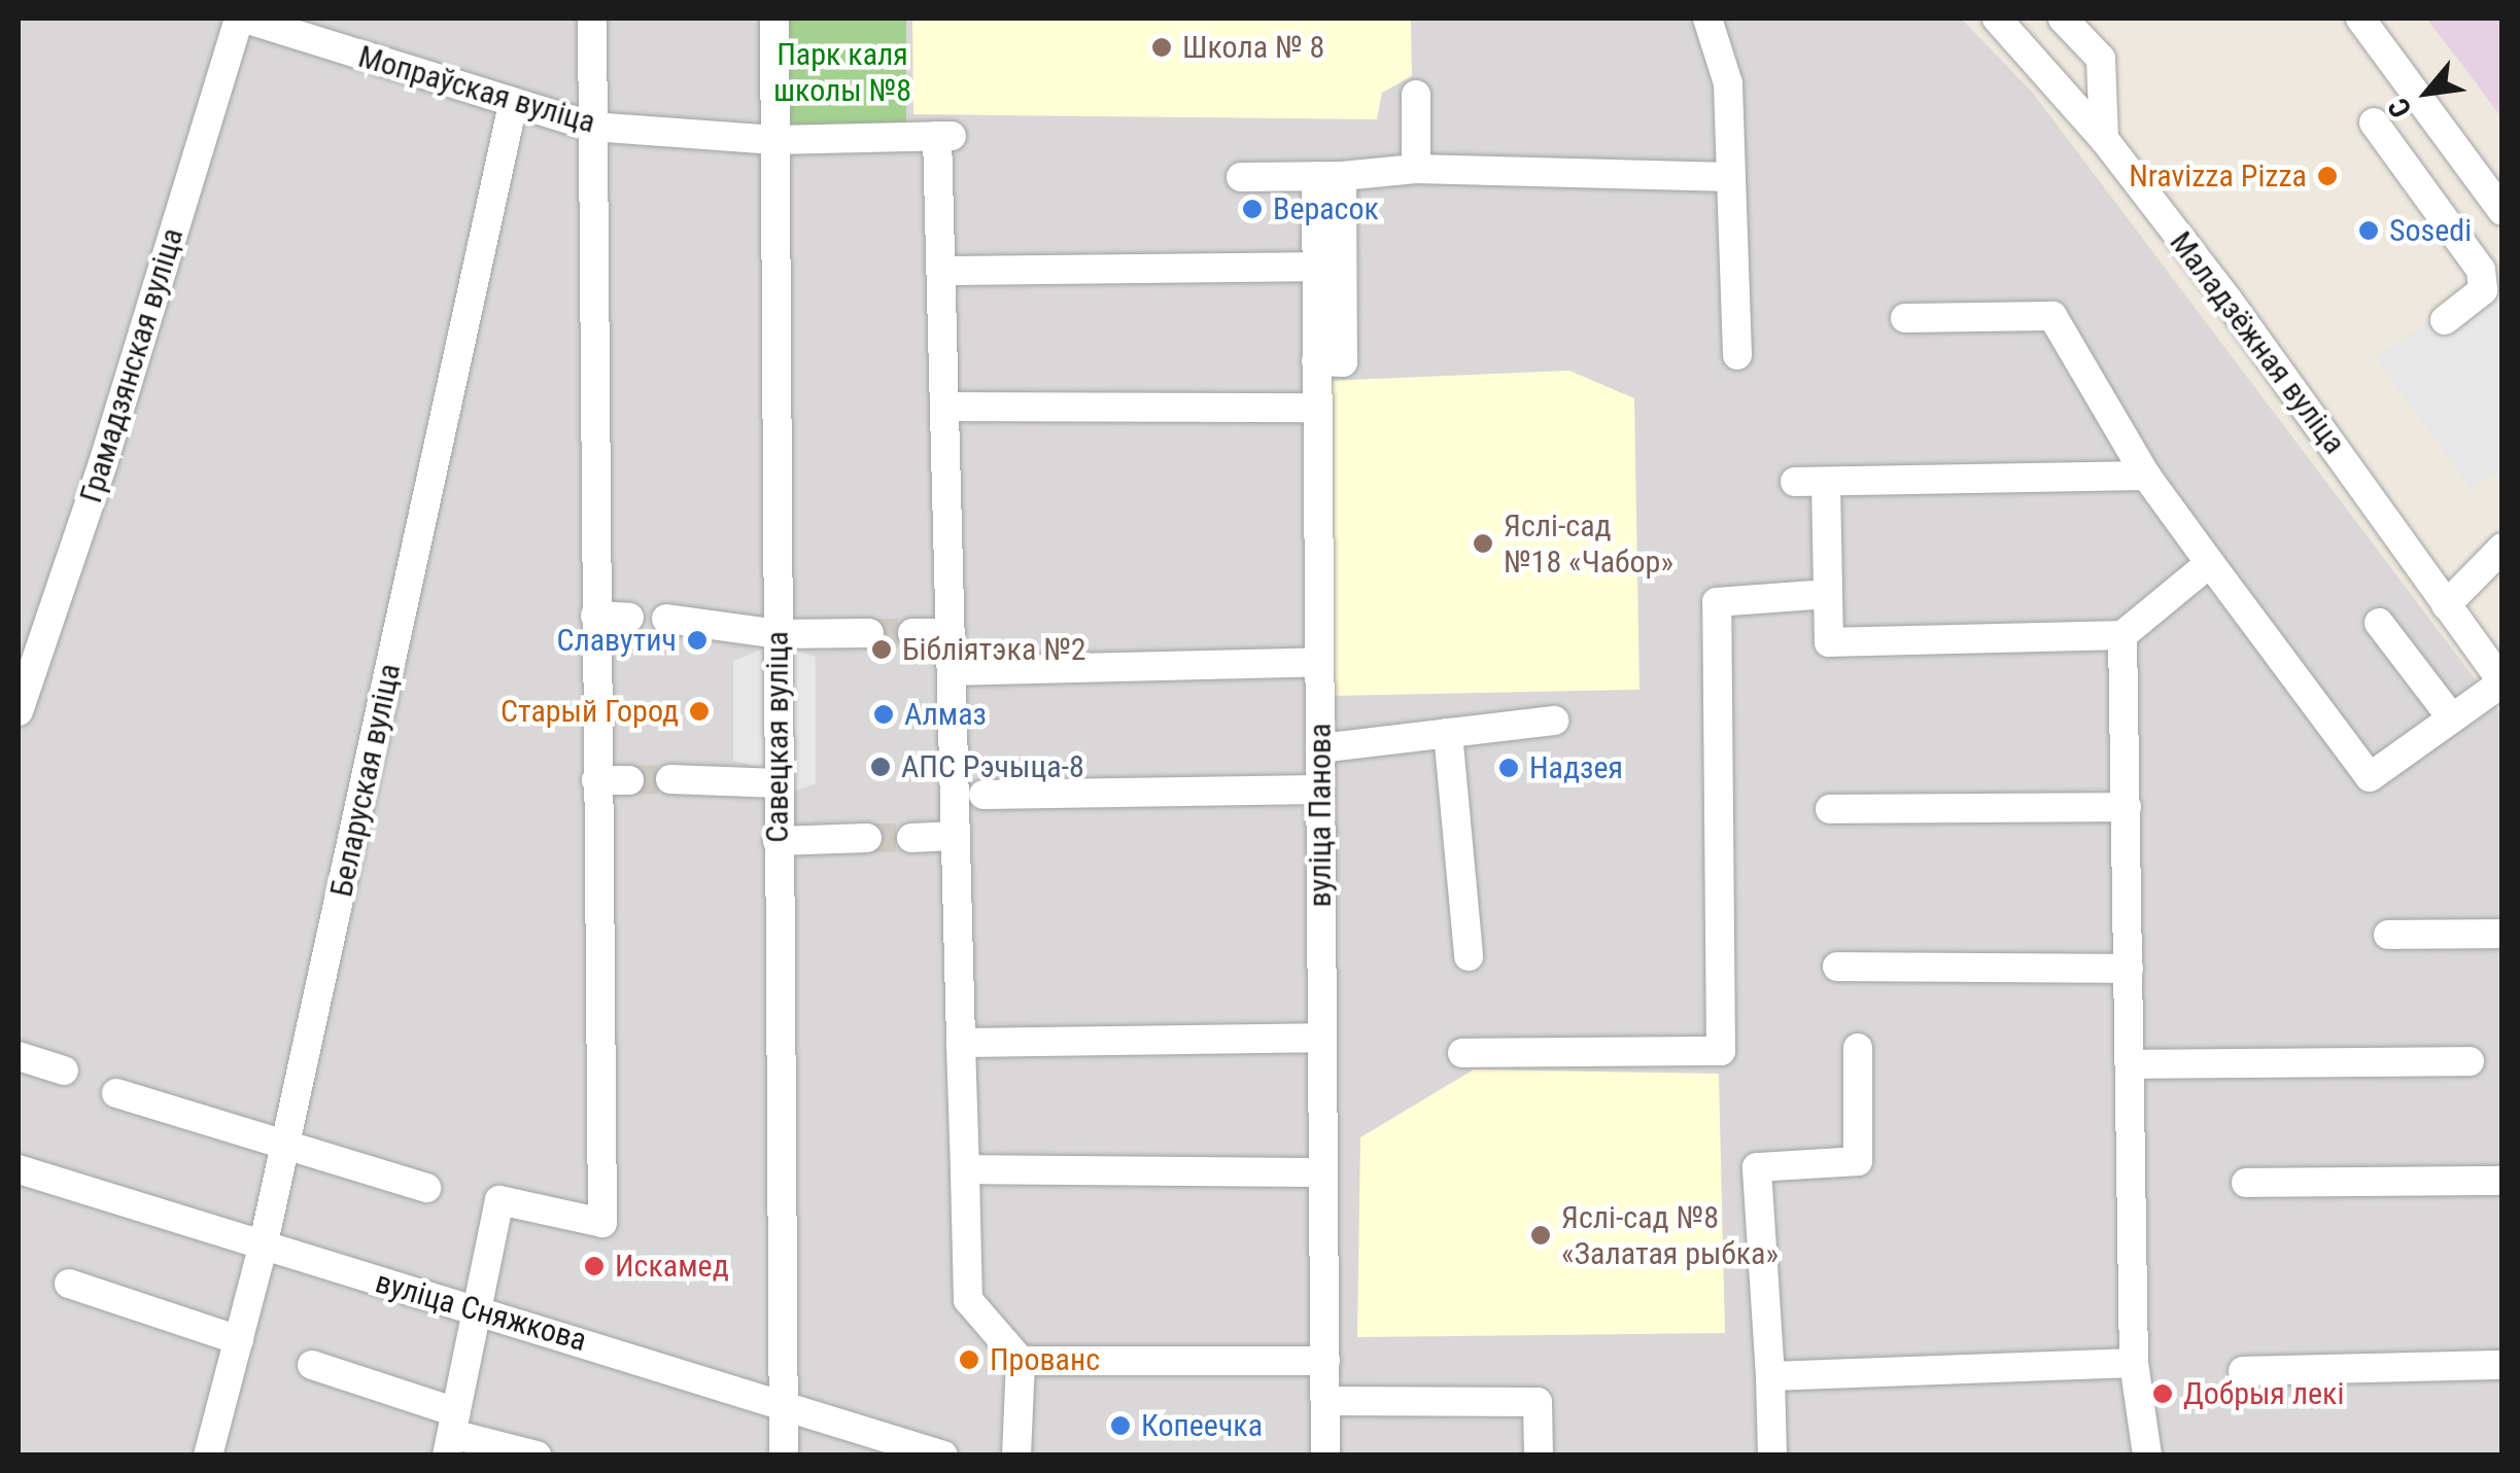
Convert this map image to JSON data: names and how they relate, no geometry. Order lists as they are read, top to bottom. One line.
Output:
{"streets":{"street":["Мопраўская вуліца","Маладзёжная вуліца","Грамадзянская вуліца","Савецкая вуліца","Беларуская вуліца","вуліца Панова","вуліца Сняжкова"]},"crossings":[["Мопраўская вуліца","Грамадзянская вуліца"],["Мопраўская вуліца","Савецкая вуліца"],["Мопраўская вуліца","Беларуская вуліца"],["Савецкая вуліца","вуліца Сняжкова"],["Беларуская вуліца","вуліца Сняжкова"]],"parks":["Парк каля школы №8"],"places":["Школа № 8","Nravizza Pizza","Верасок","Sosedi","Яслі-сад №18 «Чабор»","Славутич","Бібліятэка №2","Старый Город","Алмаз","АПС Рэчыца-8","Надзея","Яслі-сад №8 «Залатая рыбка»","Искамед","Прованс","Добрыя лекі","Копеечка"],"north":"bottom left"}
